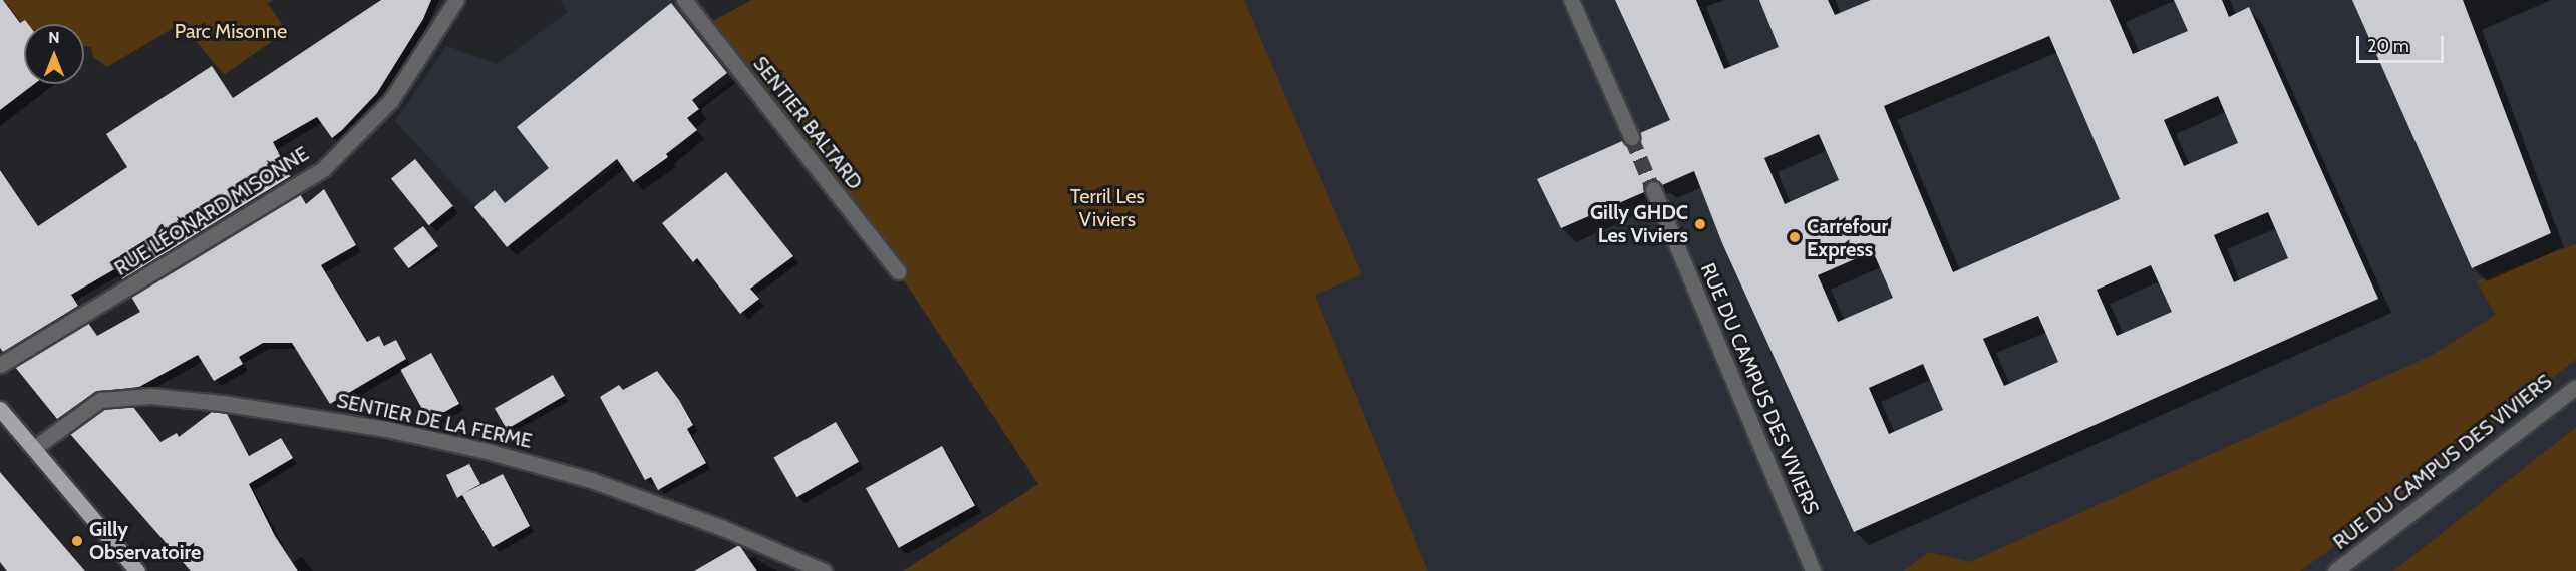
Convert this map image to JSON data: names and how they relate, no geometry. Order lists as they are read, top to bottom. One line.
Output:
{"streets":{"street":["SENTIER BALTARD","RUE LÉONARD MISONNE","RUE DU CAMPUS DES VIVIERS","SENTIER DE LA FERME"]},"parks":["Parc Misonne","Terril Les Viviers"],"places":["Gilly GHDC Les Viviers","Carrefour Express","Gilly Observatoire"],"scale_bar":"20 m","north":"top"}
